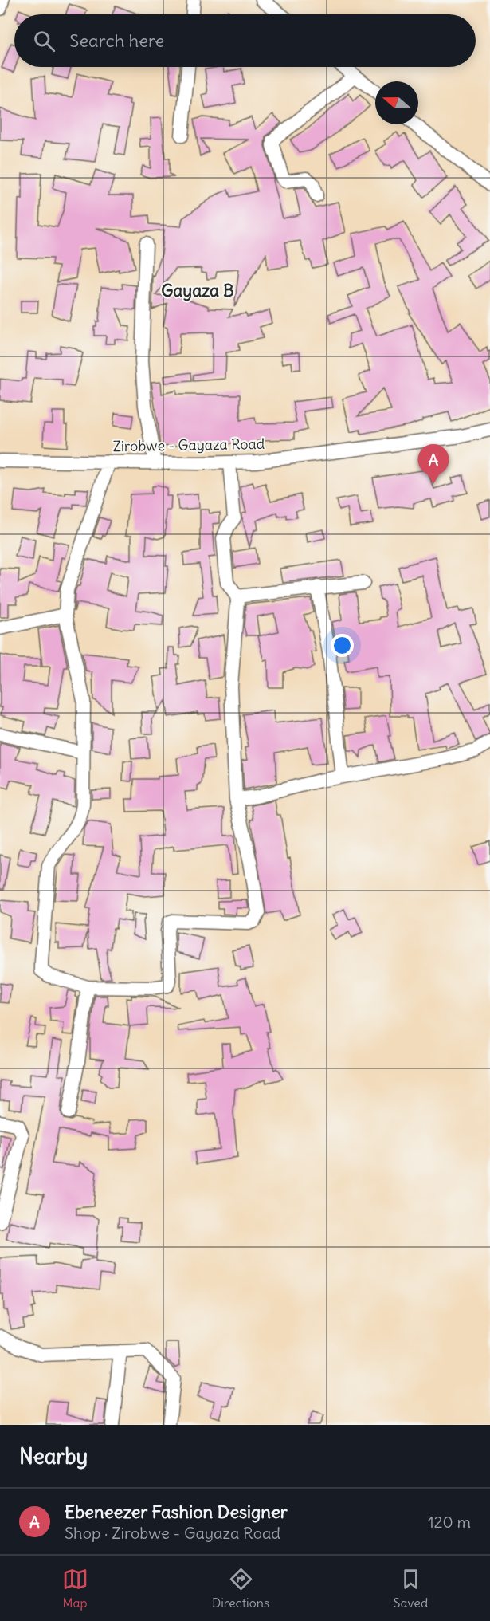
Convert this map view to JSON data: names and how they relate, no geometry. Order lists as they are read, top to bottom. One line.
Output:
{"streets":{"street":["Zirobwe - Gayaza Road"]},"districts":["Gayaza B"],"north":"left","page":{"search":"Search here","pins":"A","heading":"Nearby","list":[{"mark":"A","name":"Ebeneezer Fashion Designer","note":"Shop · Zirobwe - Gayaza Road","value":"120 m"}],"nav":["Map","Directions","Saved"]}}
